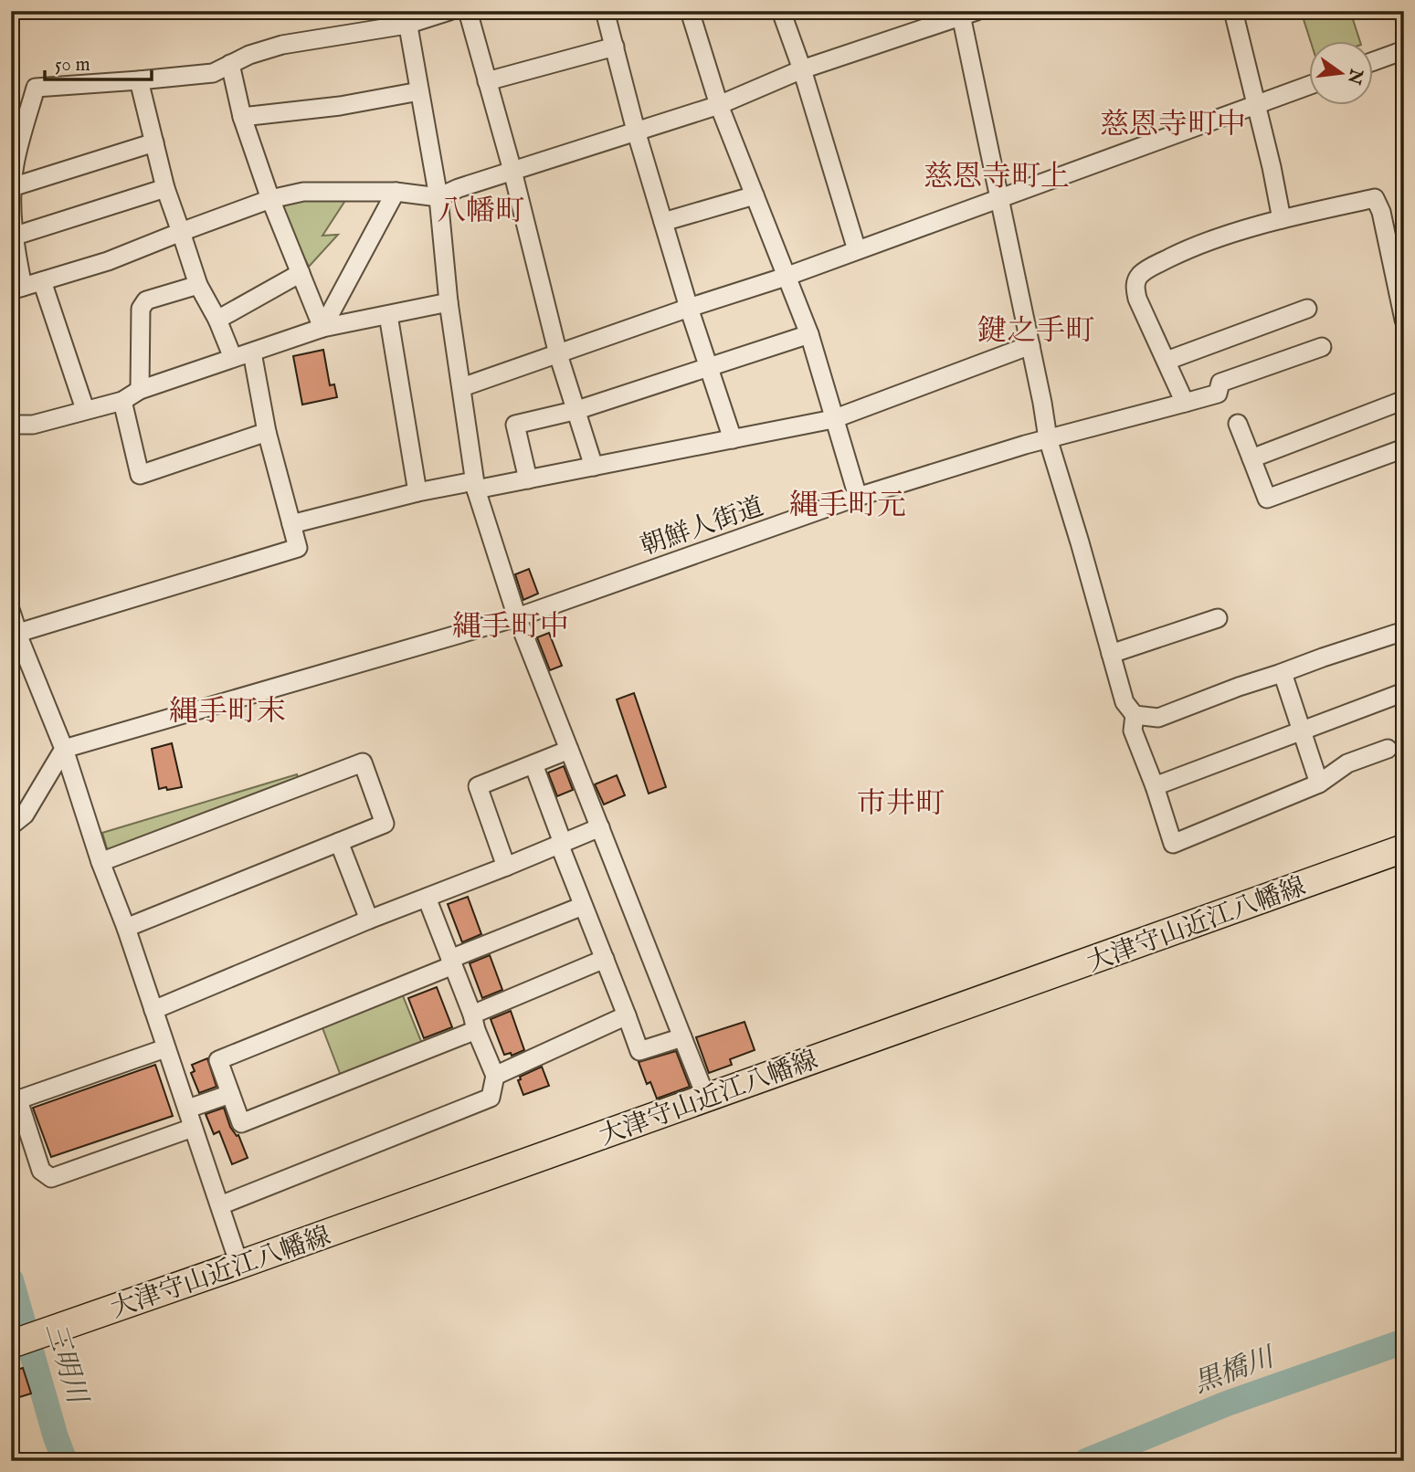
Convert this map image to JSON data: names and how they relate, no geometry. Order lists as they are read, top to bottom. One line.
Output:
{"streets":{"main road":["大津守山近江八幡線"],"street":["朝鮮人街道"]},"districts":["慈恩寺町中","慈恩寺町上","八幡町","鍵之手町","縄手町元","縄手町中","縄手町末","市井町"],"water":["三明川","黒橋川"],"scale_bar":"50 m","north":"right"}
